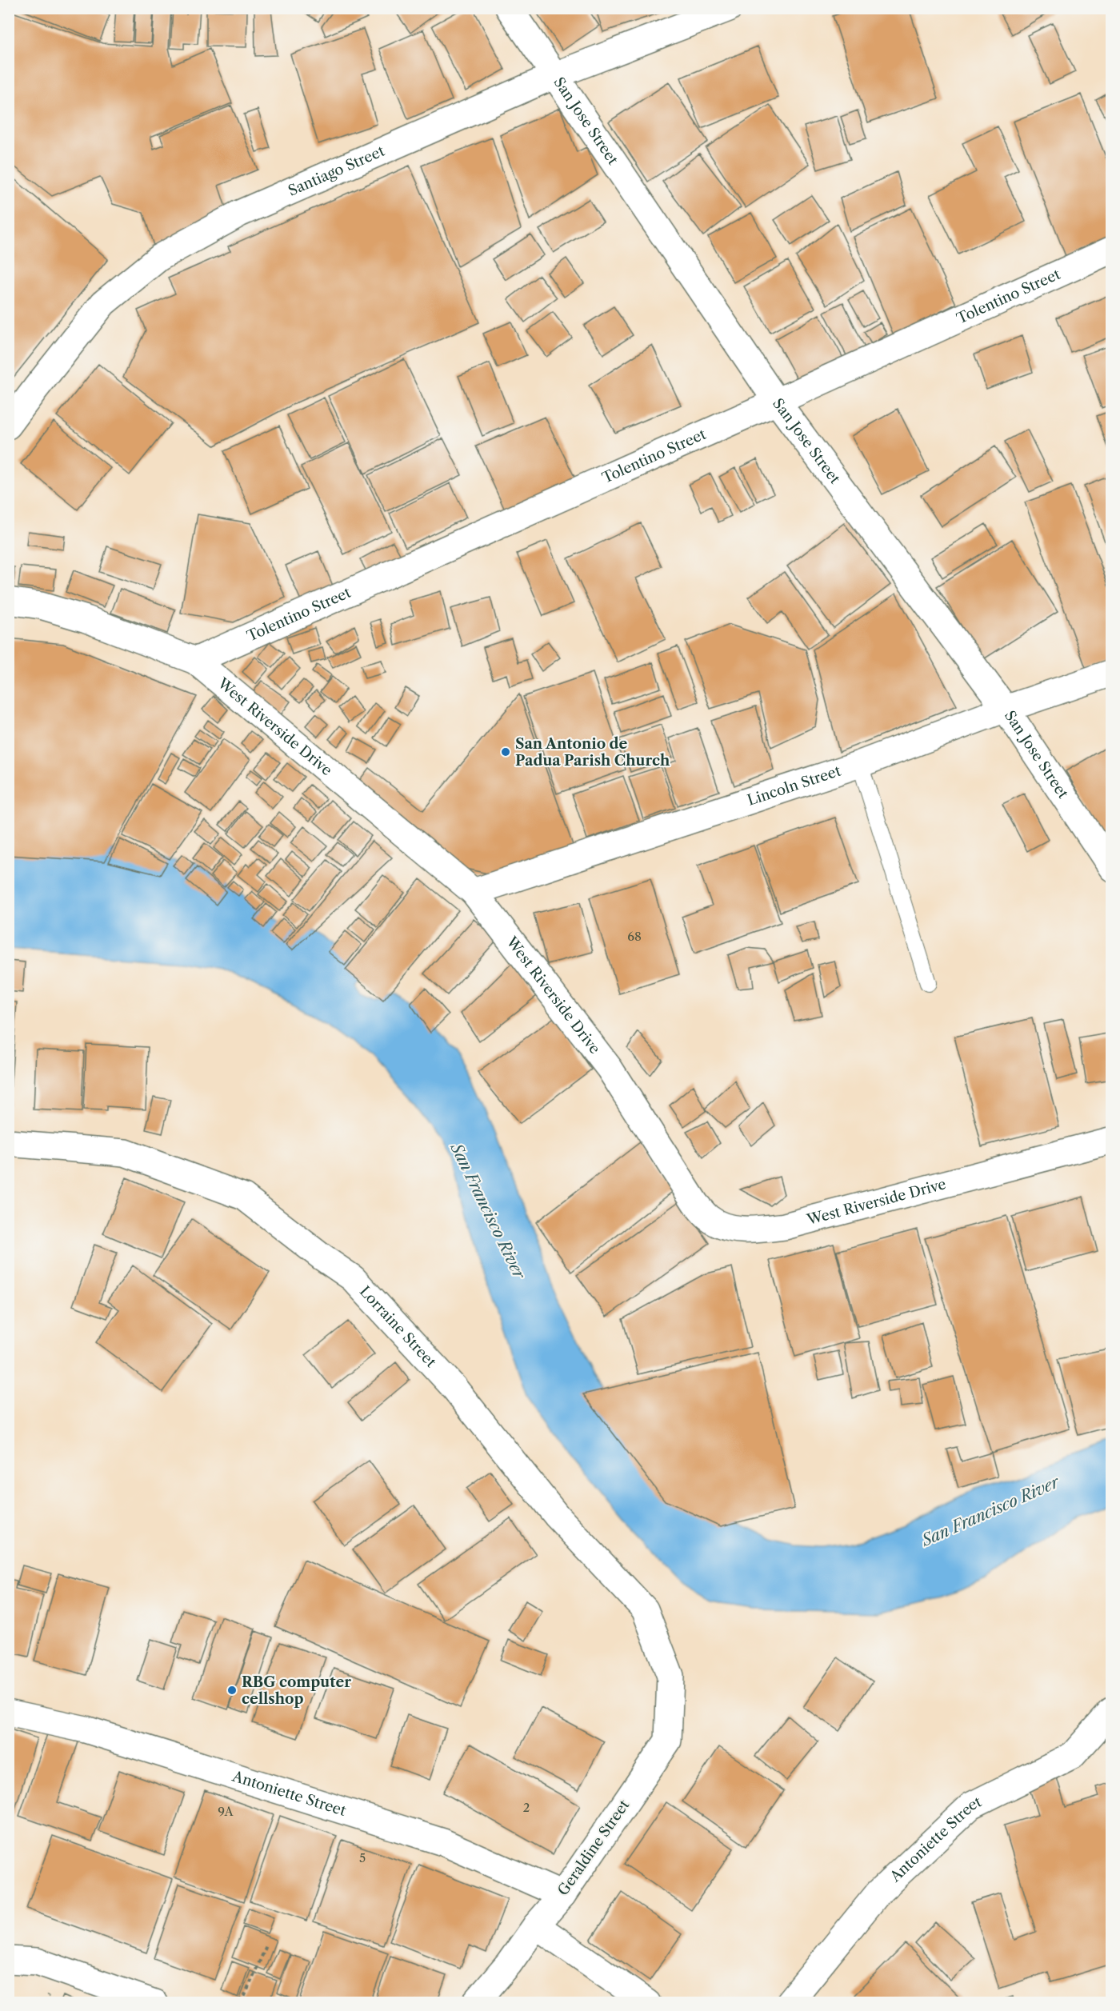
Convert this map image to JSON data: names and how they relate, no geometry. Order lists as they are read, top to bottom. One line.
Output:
{"streets":{"street":["San Jose Street","Santiago Street","Tolentino Street","West Riverside Drive","Lincoln Street","Lorraine Street","Antoniette Street","Geraldine Street"]},"crossings":[["San Jose Street","Santiago Street"],["San Jose Street","Tolentino Street"],["San Jose Street","Lincoln Street"],["Tolentino Street","West Riverside Drive"],["West Riverside Drive","Lincoln Street"],["Lorraine Street","Geraldine Street"],["Antoniette Street","Geraldine Street"]],"water":["San Francisco River"],"places":["San Antonio de Padua Parish Church","RBG computer cellshop"],"house_numbers":["68","2","9A","5"]}
